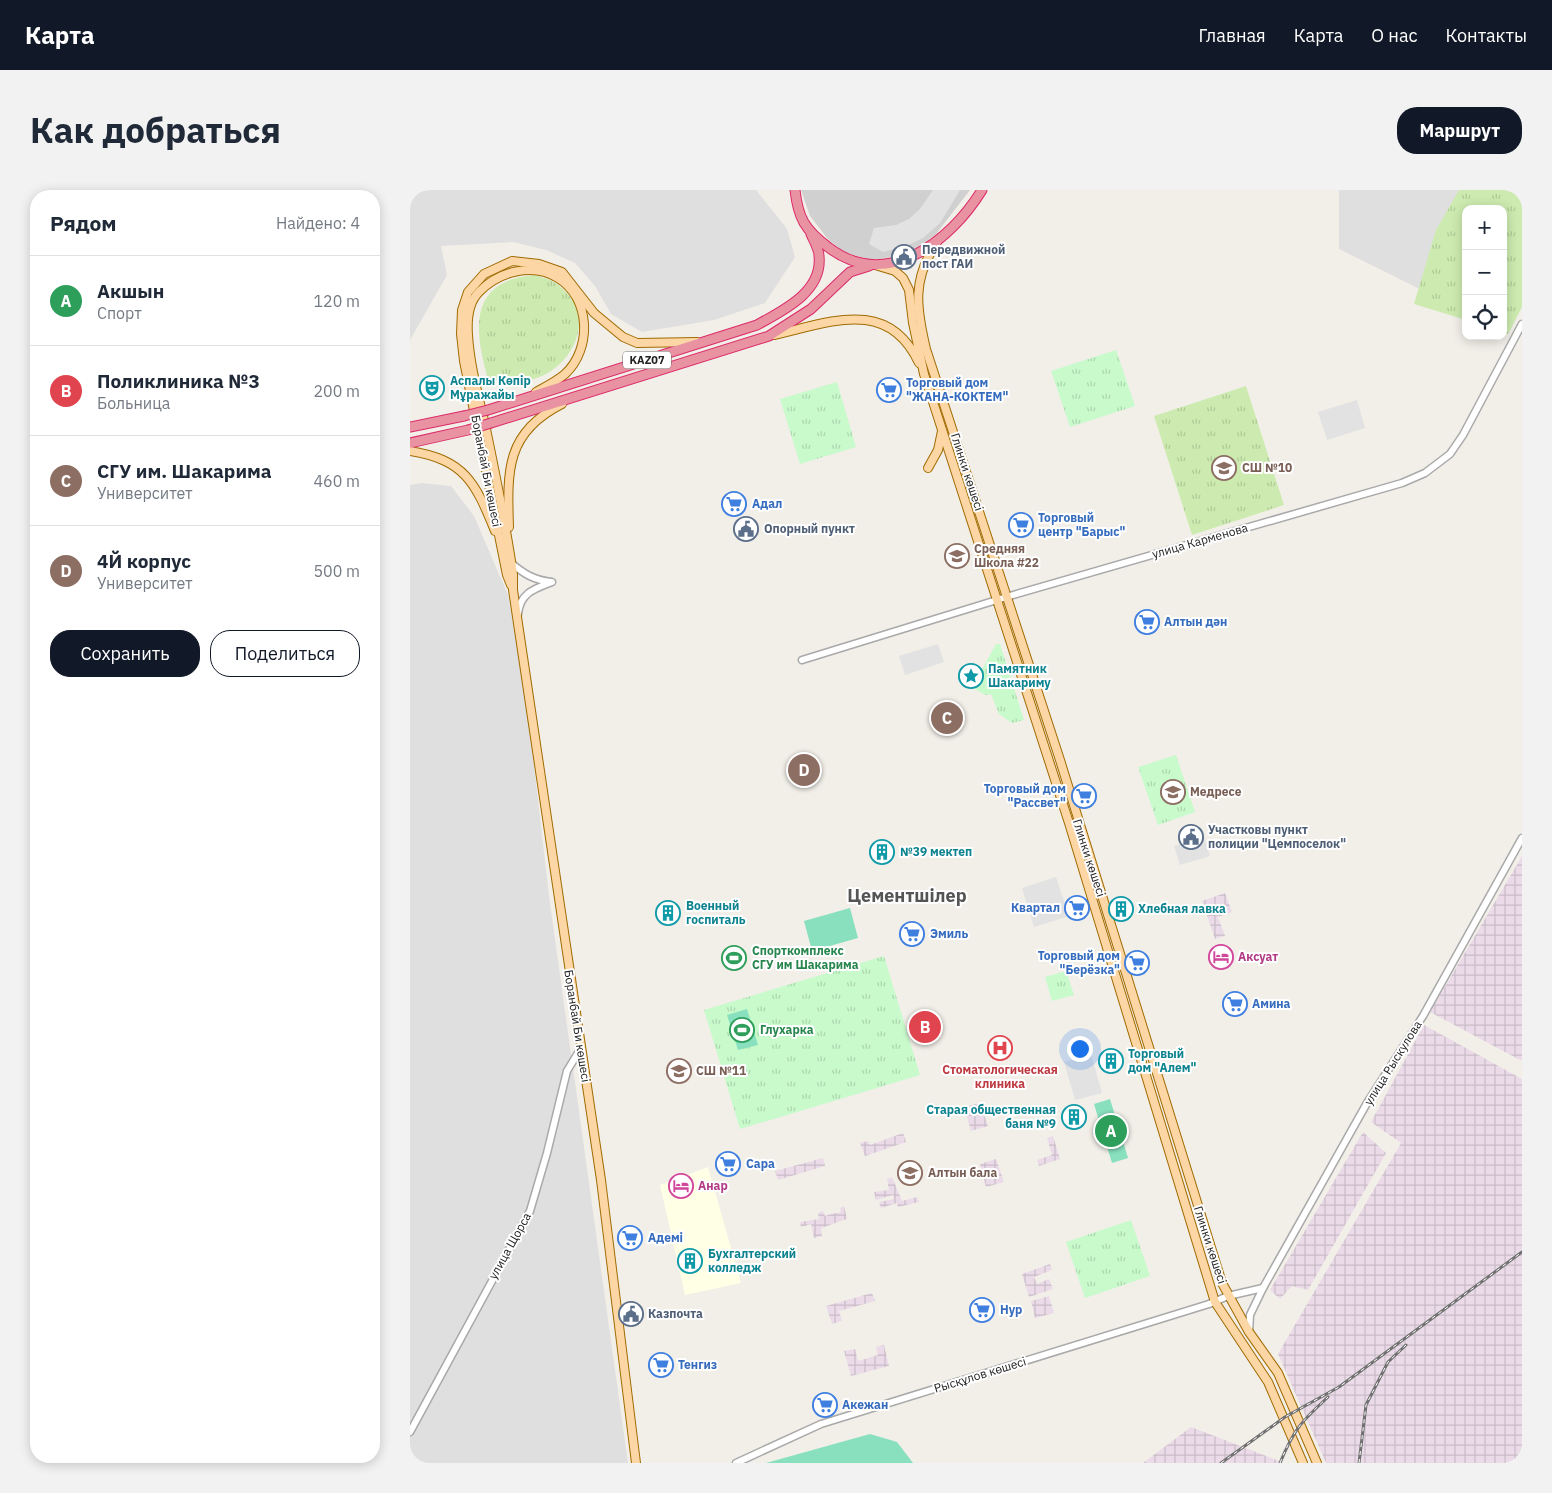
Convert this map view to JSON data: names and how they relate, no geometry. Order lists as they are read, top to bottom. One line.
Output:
{"streets":{"highway":["KAZ07"],"main road":["Боранбай Би көшесі","Глинки көшесі"],"street":["улица Карменова","улица Рыскулова","улица Щорса","Рысқұлов көшесі"]},"crossings":[["KAZ07","Глинки көшесі"],["Боранбай Би көшесі","улица Щорса"],["Глинки көшесі","улица Карменова"],["Глинки көшесі","улица Рыскулова"],["Глинки көшесі","Рысқұлов көшесі"]],"districts":["Цементшілер"],"places":{"public building":["Передвижной пост ГАИ","Опорный пункт","Участковы пункт полиции \"Цемпоселок\"","Казпочта"],"theatre":["Аспалы Көпір Мұражайы"],"supermarket":["Торговый дом \"ЖАНА-КОКТЕМ\"","Адал","Торговый центр \"Барыс\"","Алтын дән","Торговый дом \"Рассвет\"","Квартал","Эмиль","Торговый дом \"Берёзка\"","Амина","Сара","Адемi","Нур","Тенгиз","Акежан"],"school or university":["СШ №10","Средняя Школа #22","Медресе","СШ №11","Алтын бала"],"place":["Памятник Шакариму"],"building":["№39 мектеп","Хлебная лавка","Военный госпиталь","Торговый дом \"Алем\"","Старая общественная баня №9","Бухгалтерский колледж"],"hotel":["Аксуат","Анар"],"sports":["Спорткомплекс СГУ им Шакарима","Глухарка"],"hospital":["Стоматологическая клиника"]},"page":{"header":"Карта","nav":["Главная","Карта","О нас","Контакты"],"title":"Как добраться","buttons":["Маршрут",["Сохранить","Поделиться"]],"heading":["Рядом","Найдено: 4"],"map_buttons":["+","−"],"list":[{"mark":"A","name":"Акшын","note":"Спорт","value":"120 m"},{"mark":"B","name":"Поликлиника №3","note":"Больница","value":"200 m"},{"mark":"C","name":"СГУ им. Шакарима","note":"Университет","value":"460 m"},{"mark":"D","name":"4Й корпус","note":"Университет","value":"500 m"}],"pins":["C","D","B","A"]}}
